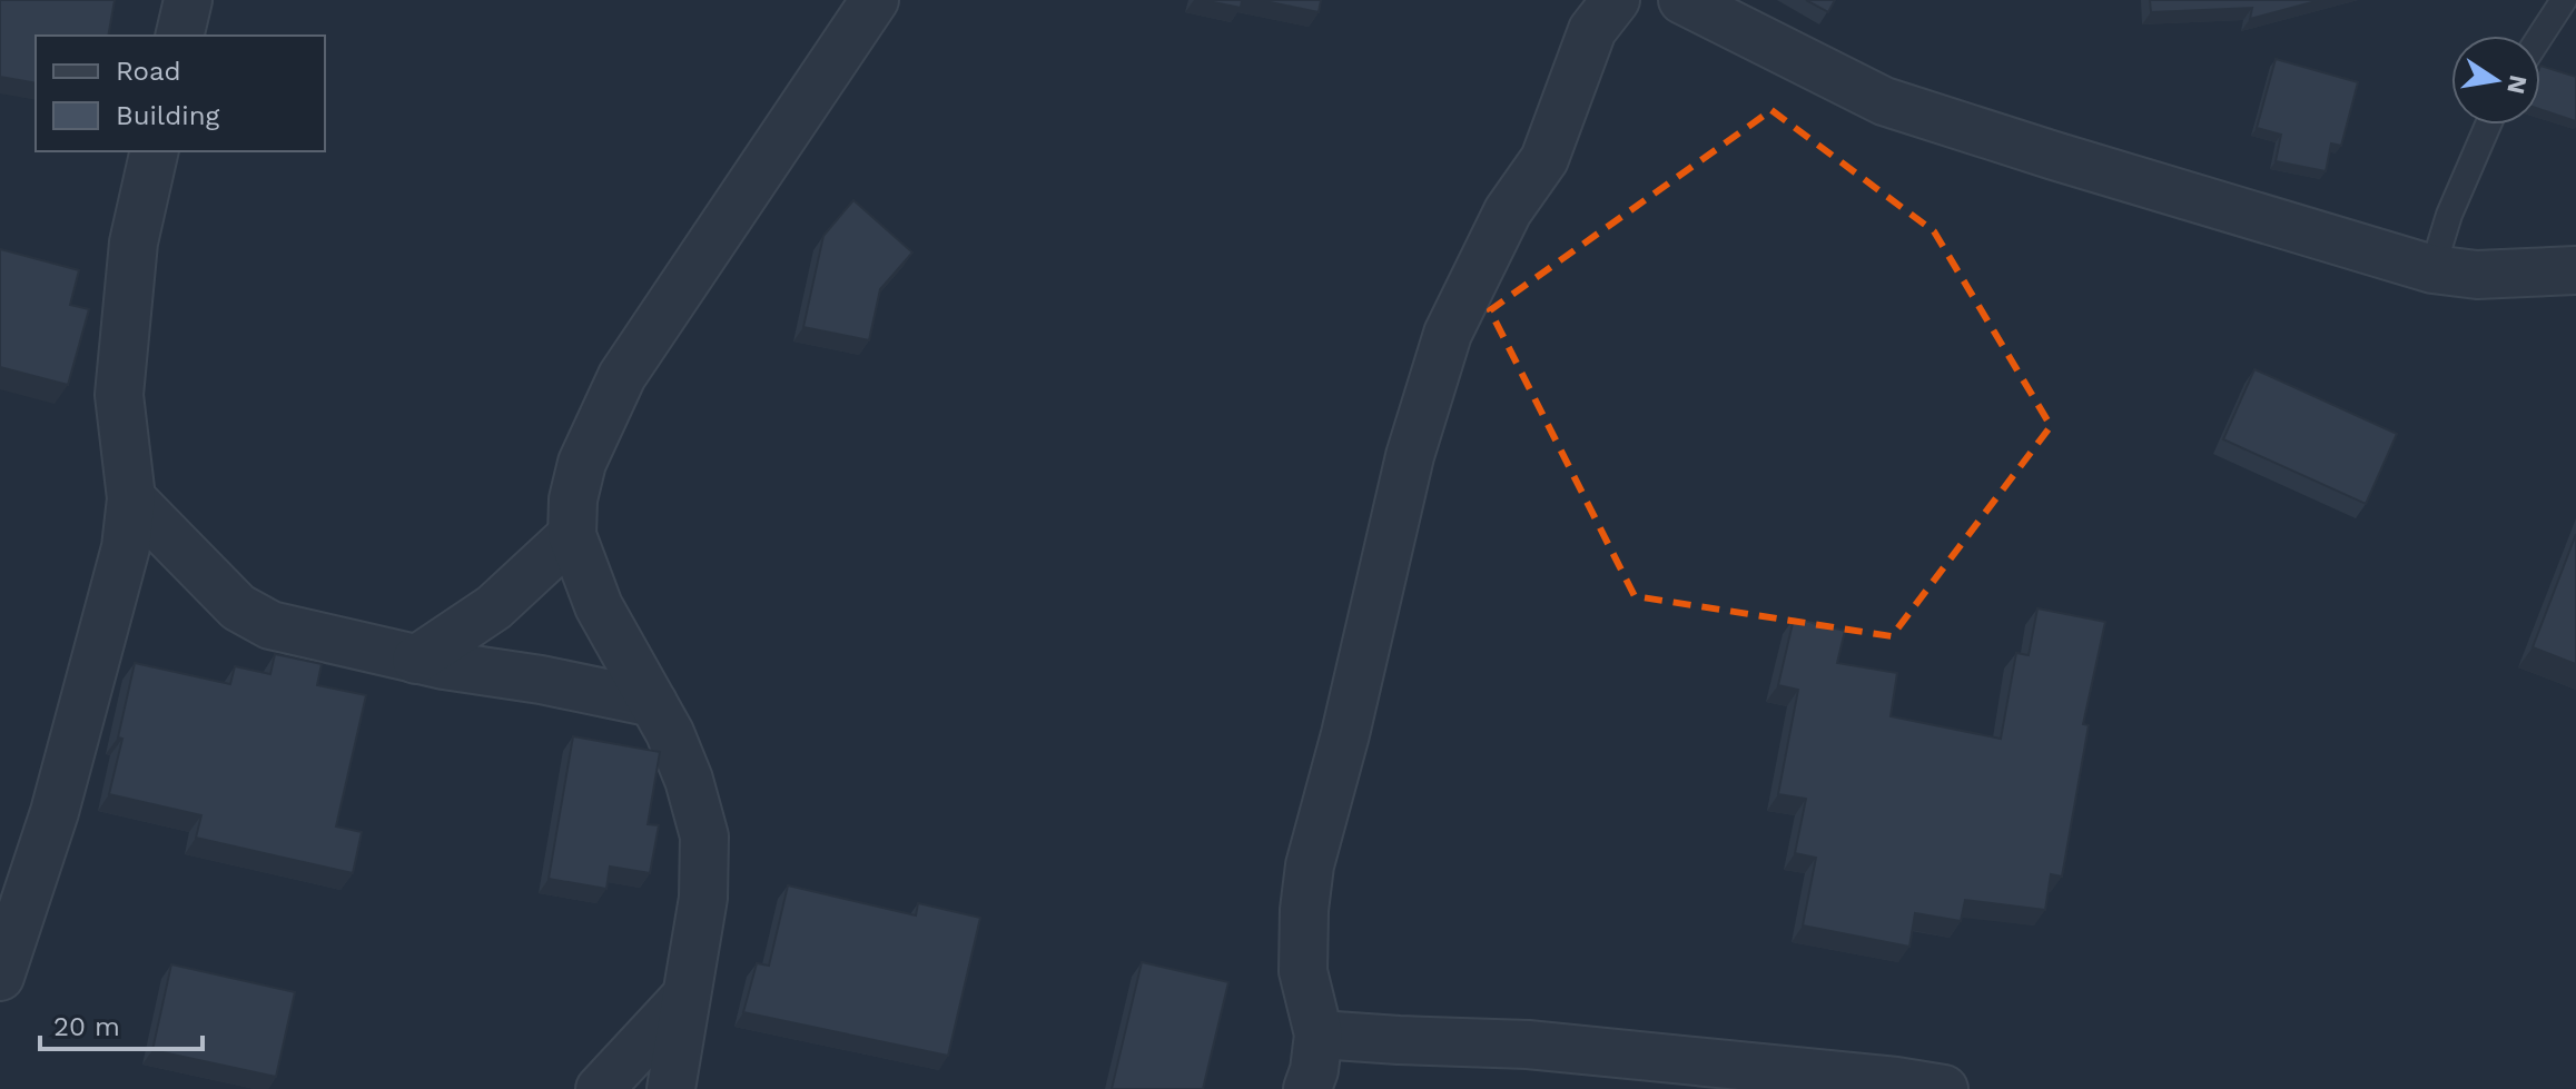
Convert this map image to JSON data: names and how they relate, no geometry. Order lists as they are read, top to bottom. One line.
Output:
{"legend":["Road","Building"],"scale_bar":"20 m","north":"right"}
